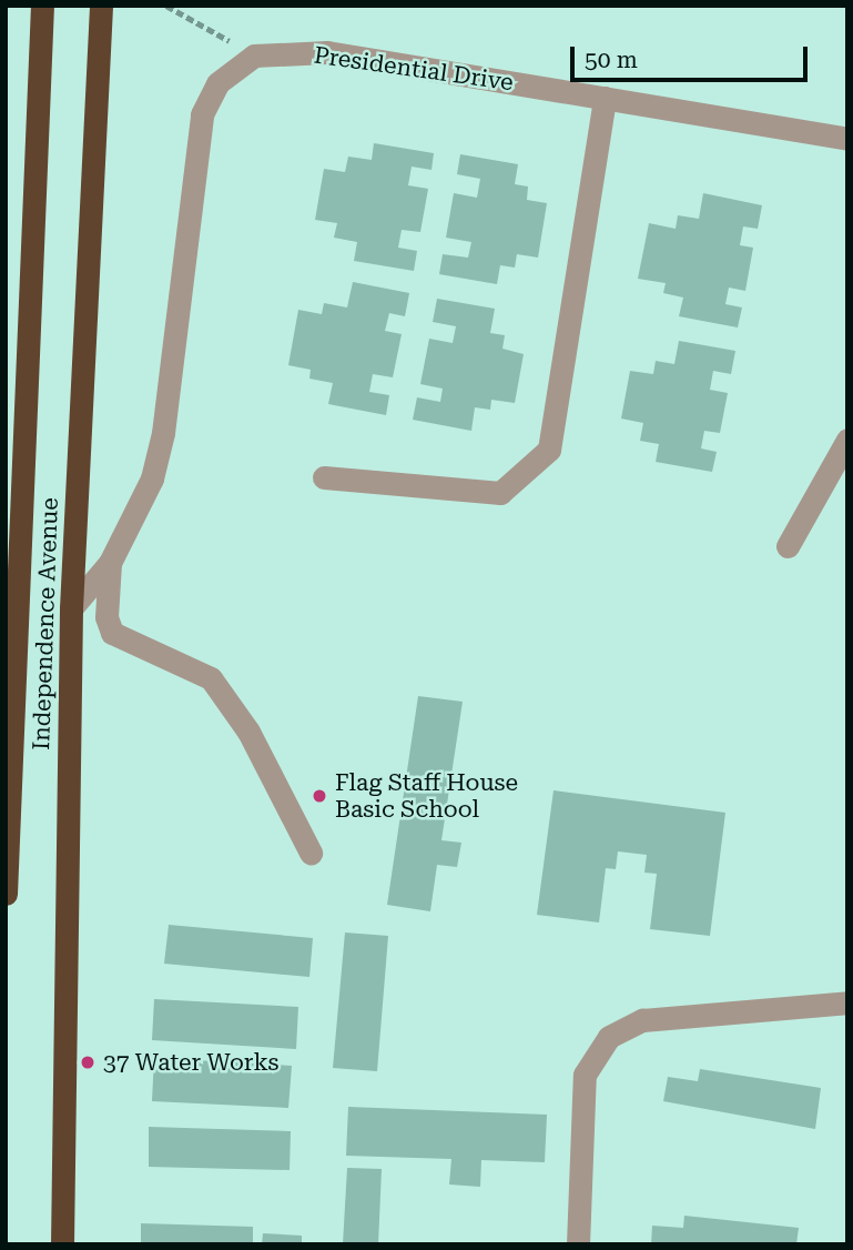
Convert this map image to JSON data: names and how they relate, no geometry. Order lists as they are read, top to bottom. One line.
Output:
{"streets":{"highway":["Independence Avenue"],"street":["Presidential Drive"]},"places":["Flag Staff House Basic School","37 Water Works"],"scale_bar":"50 m"}
